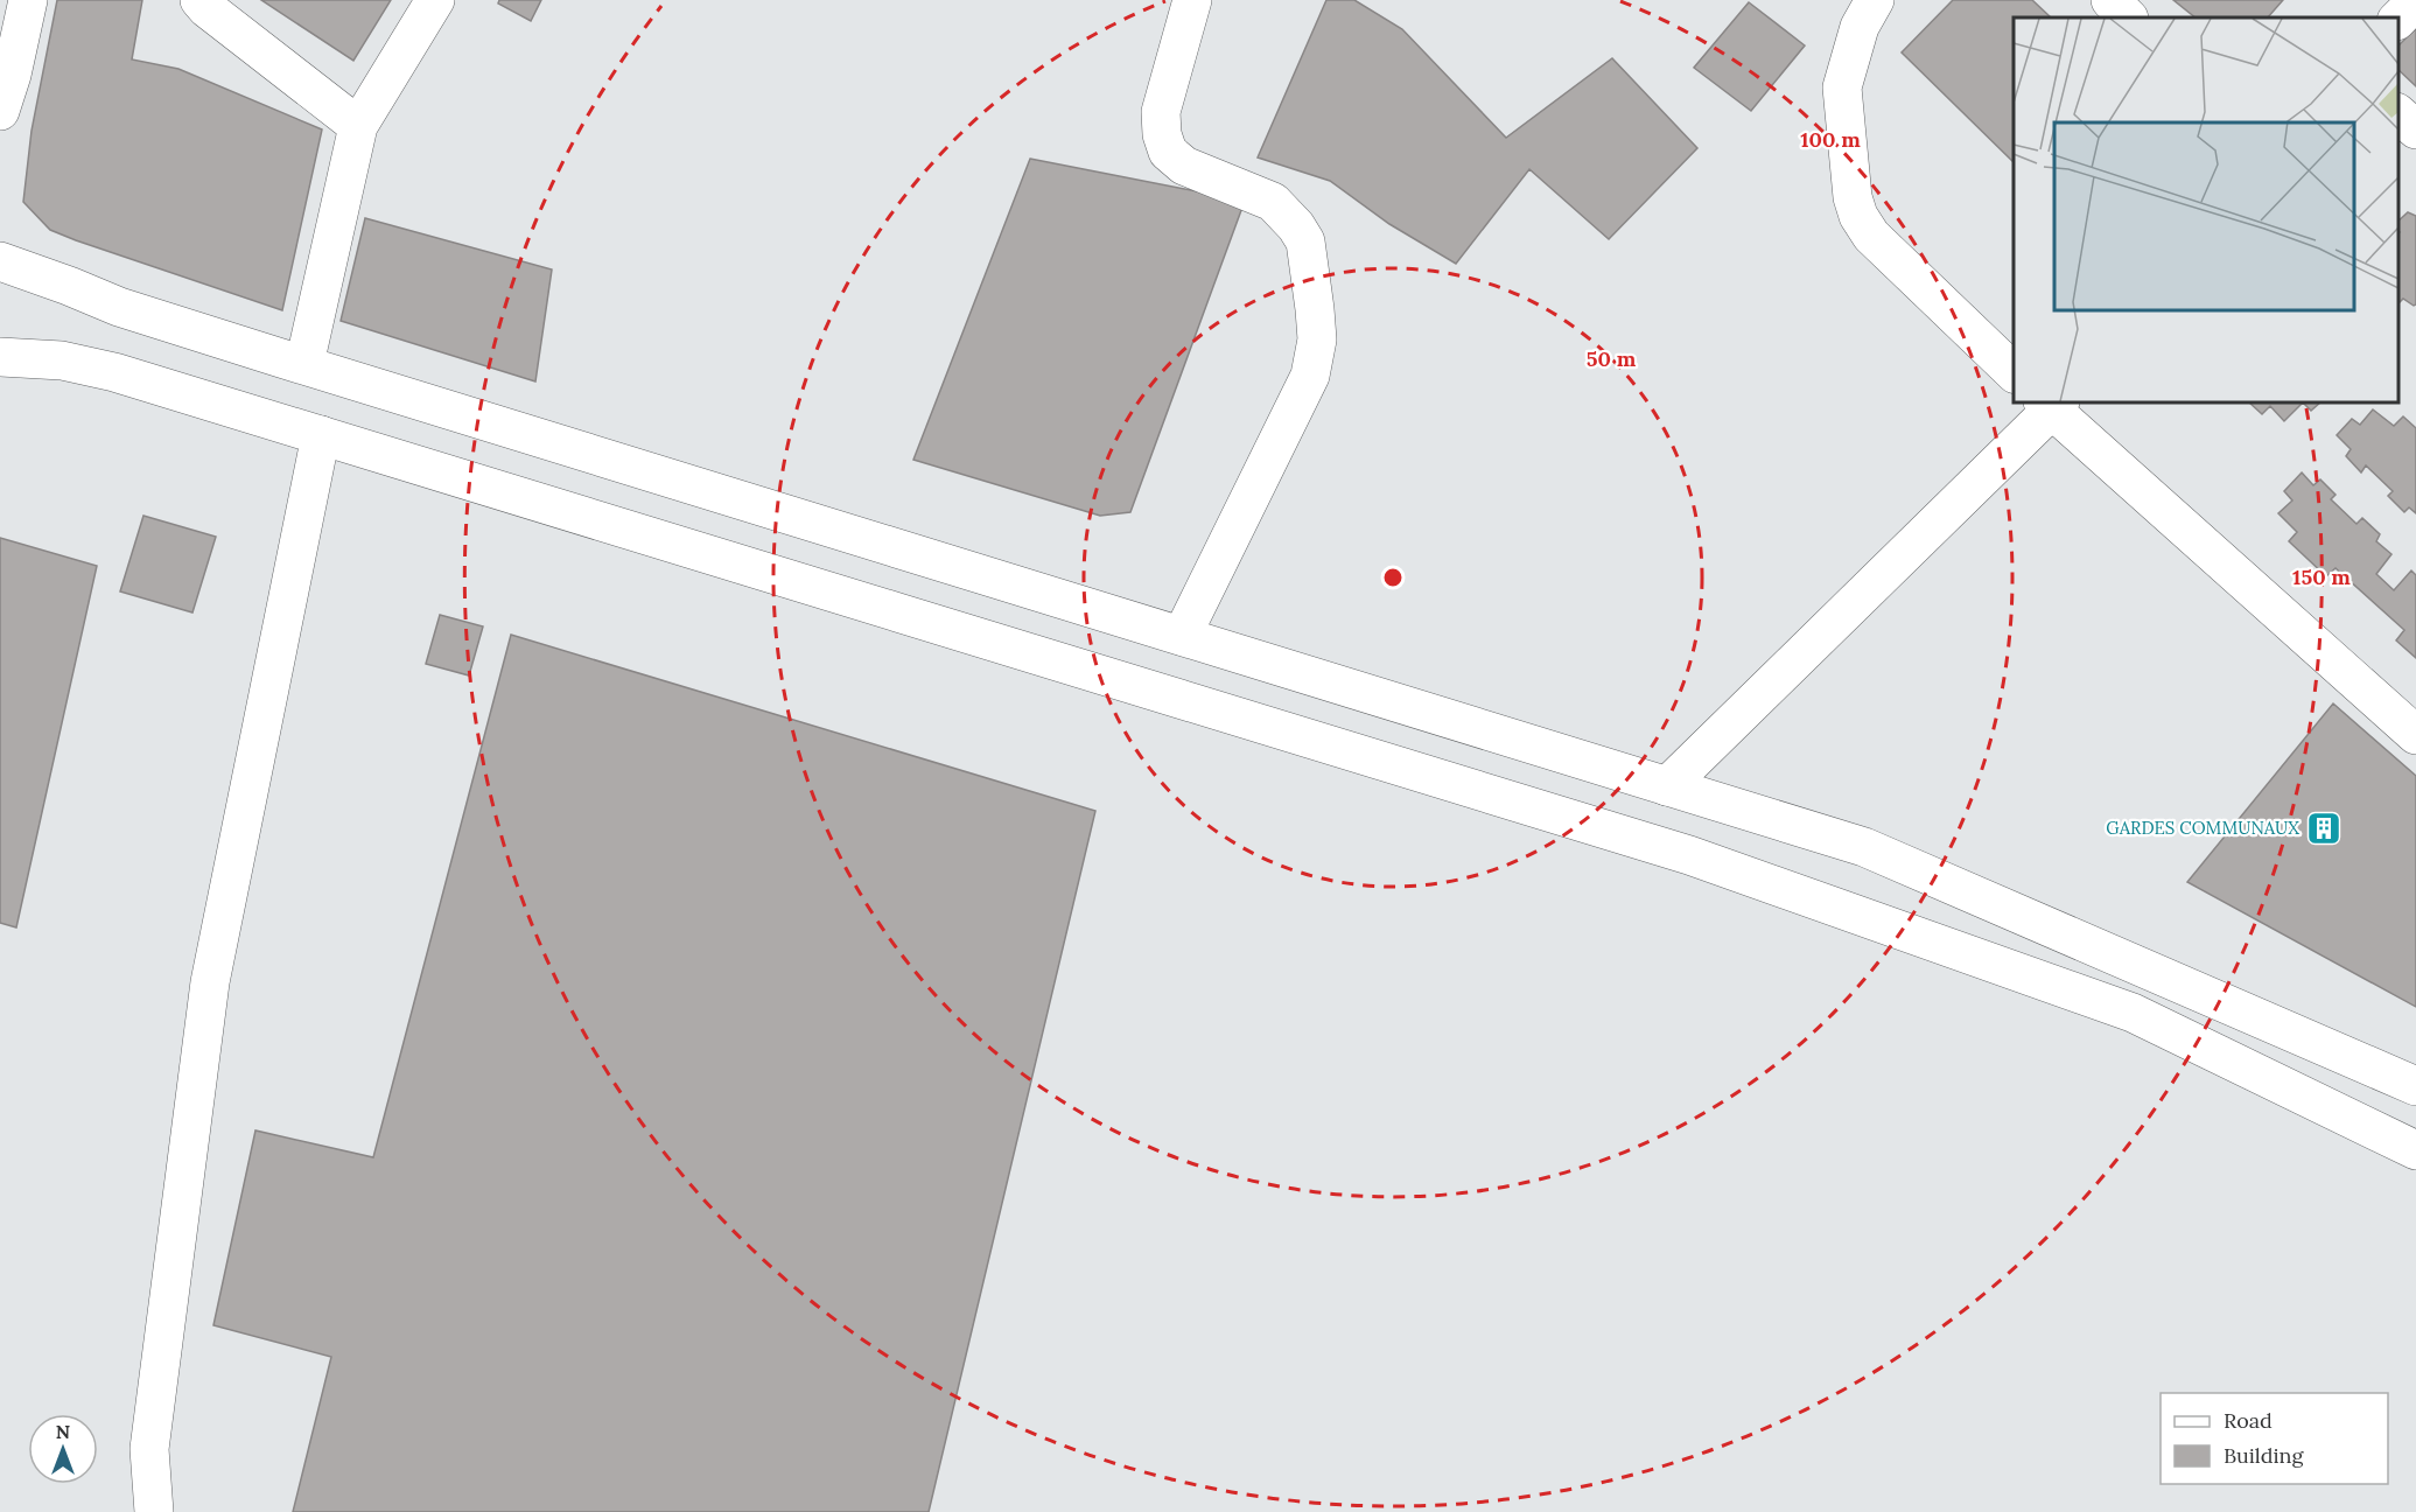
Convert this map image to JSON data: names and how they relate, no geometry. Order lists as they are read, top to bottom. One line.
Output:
{"places":{"building":["GARDES COMMUNAUX"]},"legend":["Road","Building"],"north":"top","rings":["100 m","50 m","150 m"]}
